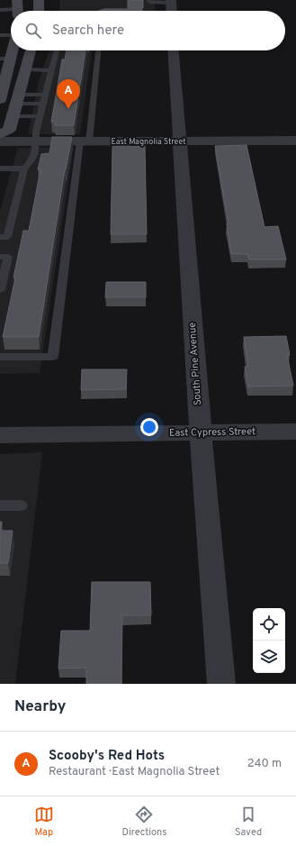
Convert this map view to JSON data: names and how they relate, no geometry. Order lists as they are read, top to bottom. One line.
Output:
{"streets":{"street":["East Magnolia Street","South Pine Avenue","East Cypress Street"]},"crossings":[["East Magnolia Street","South Pine Avenue"],["South Pine Avenue","East Cypress Street"]],"page":{"search":"Search here","pins":"A","heading":"Nearby","list":[{"mark":"A","name":"Scooby's Red Hots","note":"Restaurant · East Magnolia Street","value":"240 m"}],"nav":["Map","Directions","Saved"]}}
